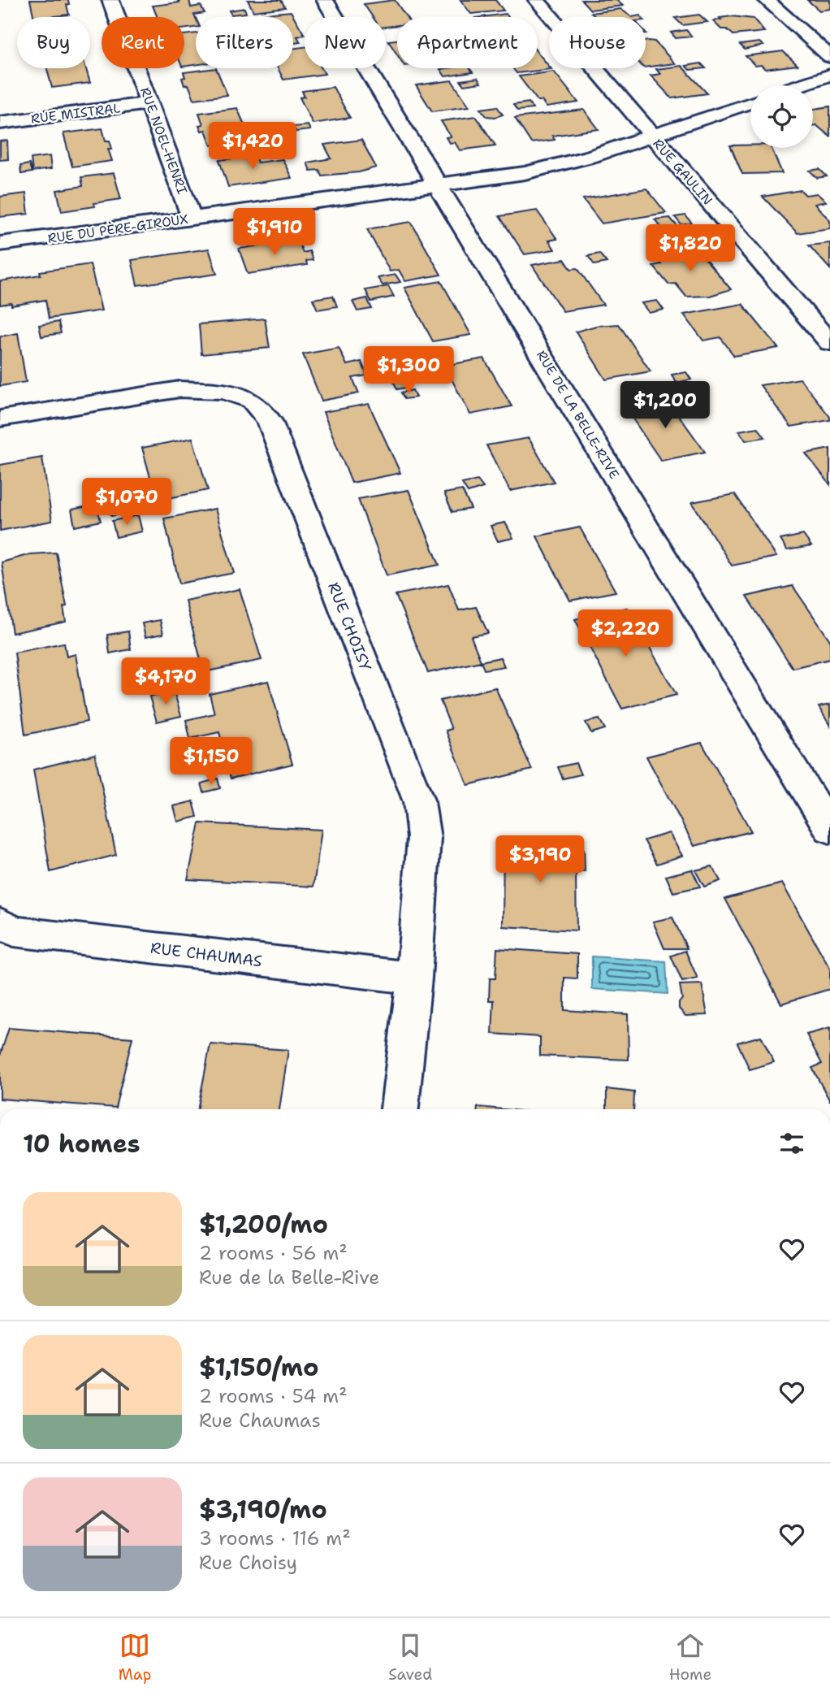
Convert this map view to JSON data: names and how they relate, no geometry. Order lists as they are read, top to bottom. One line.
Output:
{"streets":{"street":["RUE MISTRAL","RUE NOEL-HENRI","RUE GAULIN","RUE DU PÈRE-GIROUX","RUE DE LA BELLE-RIVE","RUE CHOISY","RUE CHAUMAS"]},"crossings":[["RUE MISTRAL","RUE NOEL-HENRI"],["RUE NOEL-HENRI","RUE DU PÈRE-GIROUX"],["RUE GAULIN","RUE DU PÈRE-GIROUX"],["RUE DU PÈRE-GIROUX","RUE DE LA BELLE-RIVE"],["RUE CHOISY","RUE CHAUMAS"]],"page":{"chip":["Buy","Rent","Filters","New","Apartment","House"],"price":["$1,420","$1,910","$1,820","$1,300","$1,200","$1,070","$2,220","$4,170","$1,150","$3,190"],"heading":"10 homes","list":[{"name":"$1,200/mo","note":"2 rooms · 56 m² · Rue de la Belle-Rive"},{"name":"$1,150/mo","note":"2 rooms · 54 m² · Rue Chaumas"},{"name":"$3,190/mo","note":"3 rooms · 116 m² · Rue Choisy"}],"tabs":["Map","Saved","Home"]}}
